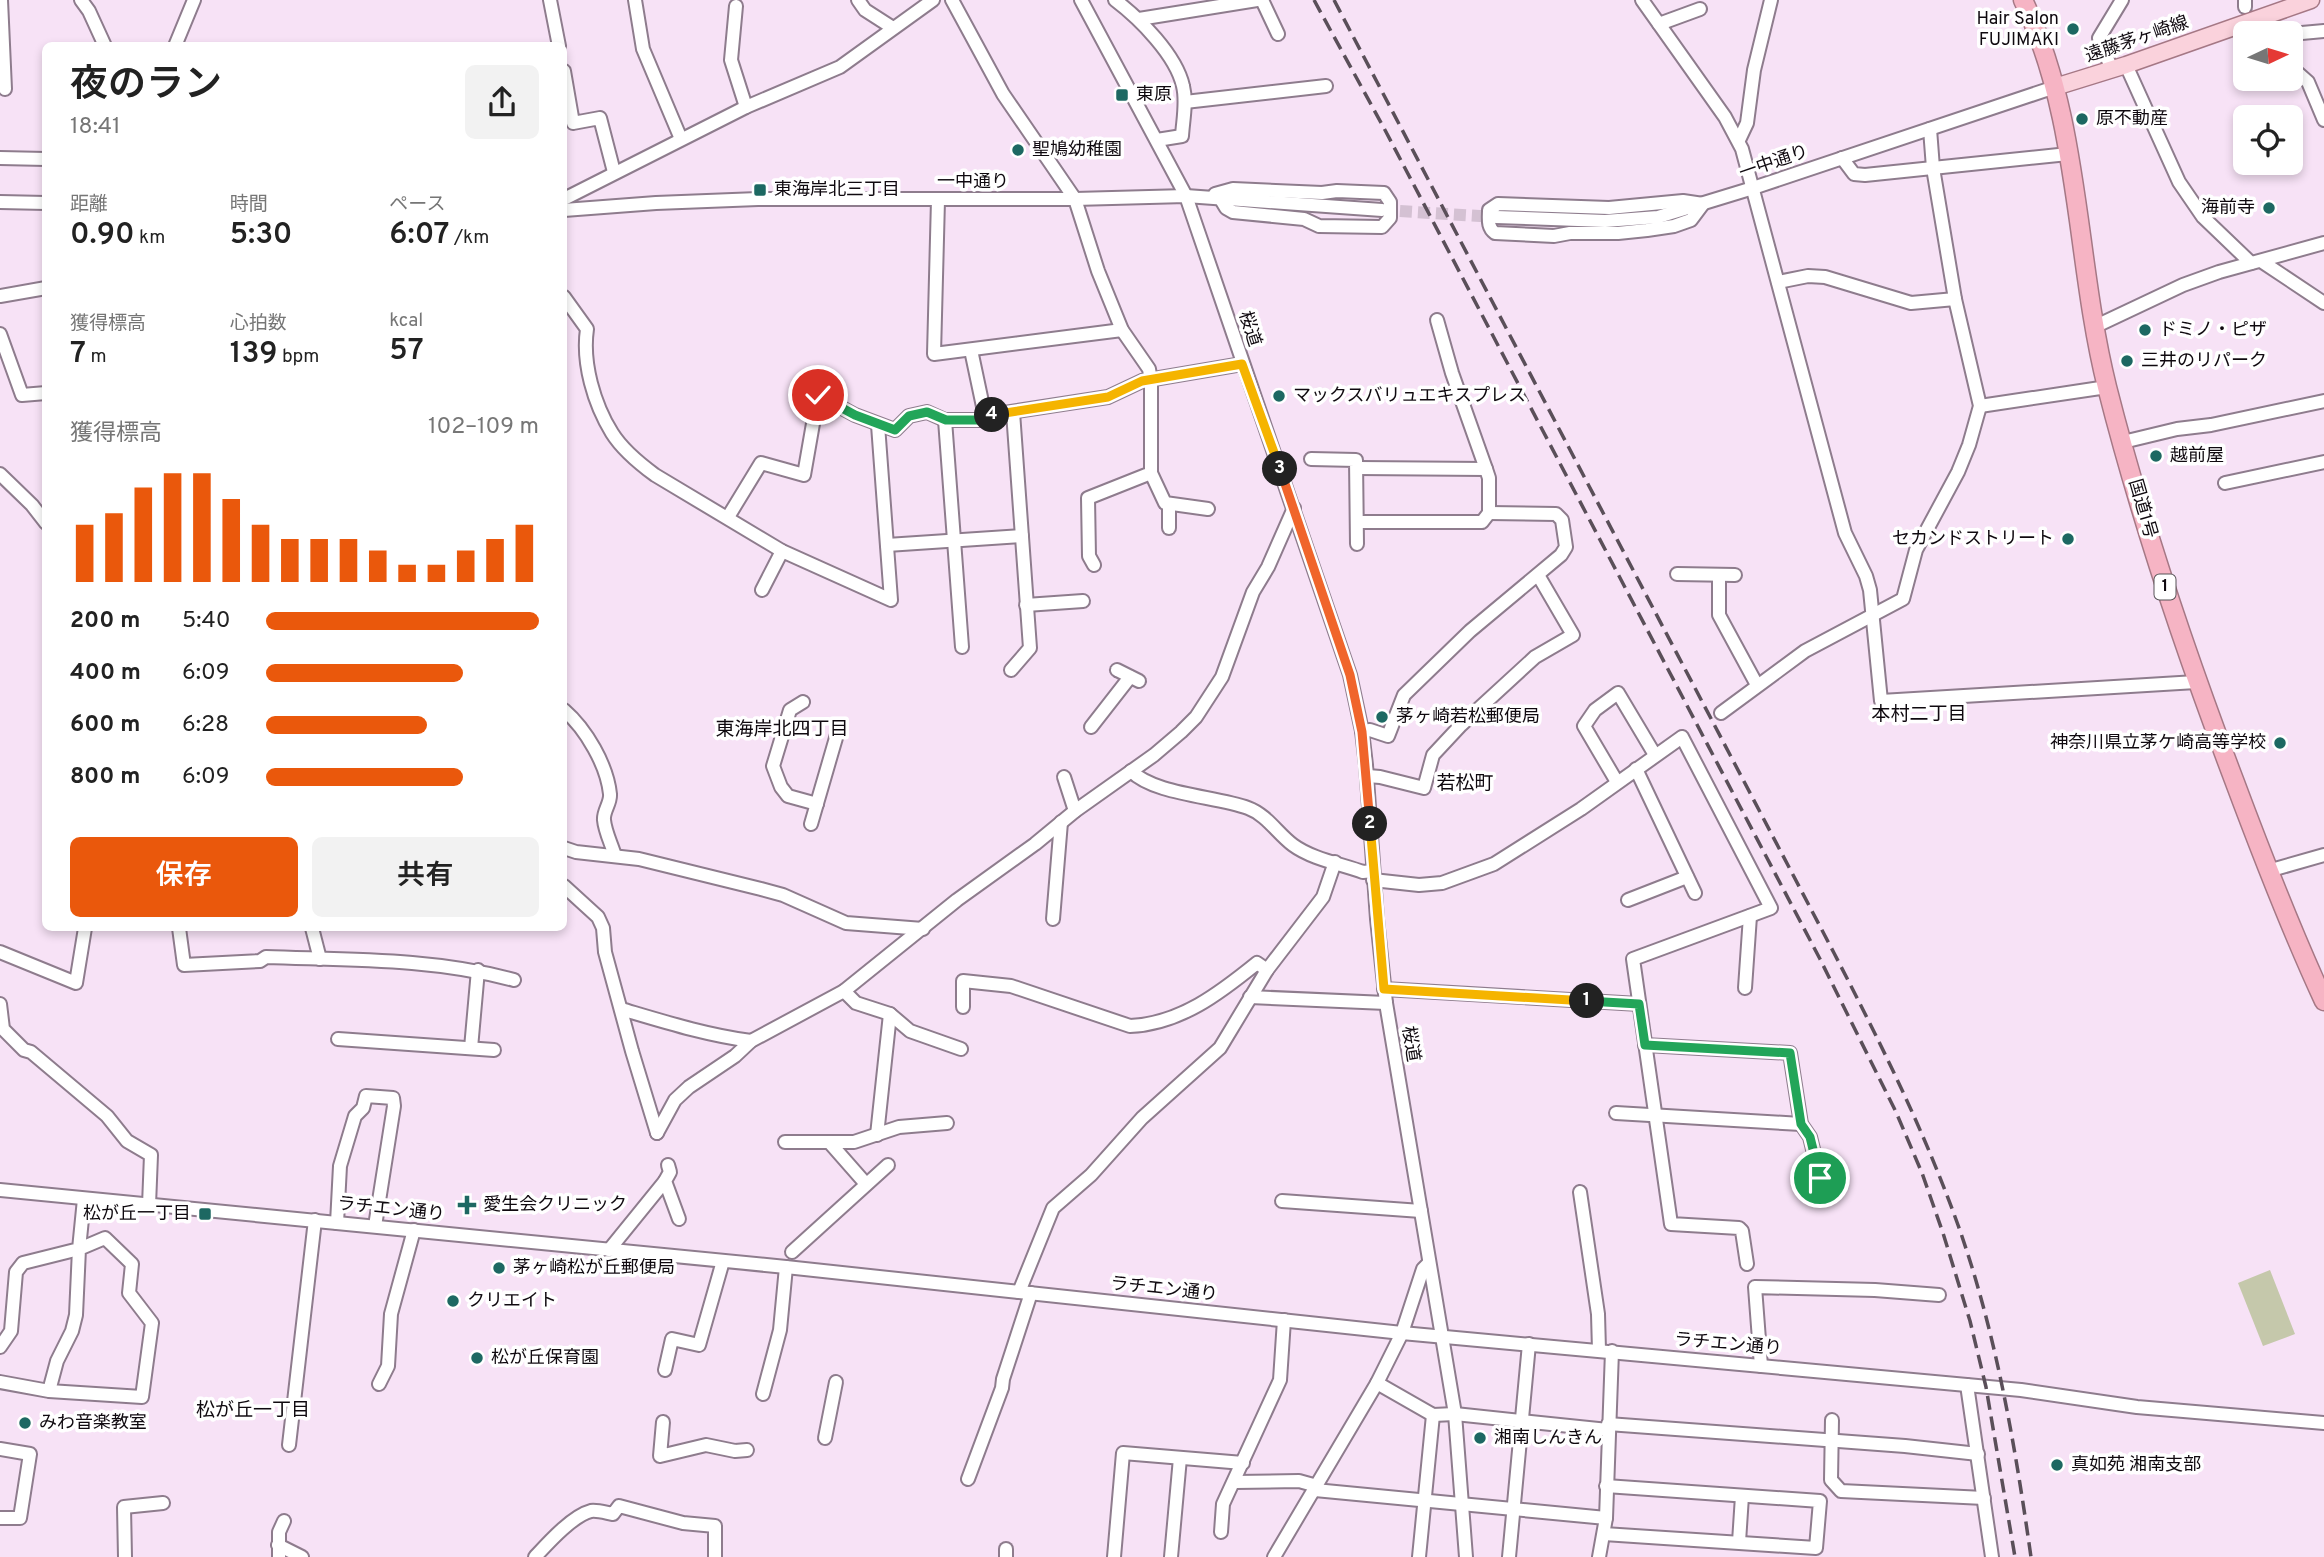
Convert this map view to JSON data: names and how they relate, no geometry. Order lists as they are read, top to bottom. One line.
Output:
{"streets":{"highway":["国道1号","1"],"main road":["遠藤茅ヶ崎線"],"street":["一中通り","桜道","ラチエン通り"]},"crossings":[["遠藤茅ヶ崎線","一中通り"],["遠藤茅ヶ崎線","国道1号"],["一中通り","桜道"],["一中通り","国道1号"],["桜道","ラチエン通り"]],"districts":["本村二丁目","東海岸北四丁目","若松町","松が丘一丁目"],"places":{"other":["Hair Salon FUJIMAKI","原不動産","聖鳩幼稚園","海前寺","ドミノ・ピザ","三井のリパーク","マックスバリュエキスプレス","越前屋","セカンドストリート","茅ヶ崎若松郵便局","神奈川県立茅ケ崎高等学校","茅ヶ崎松が丘郵便局","クリエイト","松が丘保育園","みわ音楽教室","湘南しんきん","真如苑 湘南支部"],"transit":["東原","東海岸北三丁目","松が丘一丁目"],"health":["愛生会クリニック"]},"north":"right","page":{"heading":["夜のラン","18:41"],"stats":[["距離","0.90 km"],["時間","5:30"],["ペース","6:07 /km"],["獲得標高","7 m"],["心拍数","139 bpm"],["kcal","57"]],"pins":["4","3","2","1"],"chart":["獲得標高","102–109 m"],"list":[{"name":"200 m","note":"5:40"},{"name":"400 m","note":"6:09"},{"name":"600 m","note":"6:28"},{"name":"800 m","note":"6:09"}],"buttons":["保存","共有"]}}
